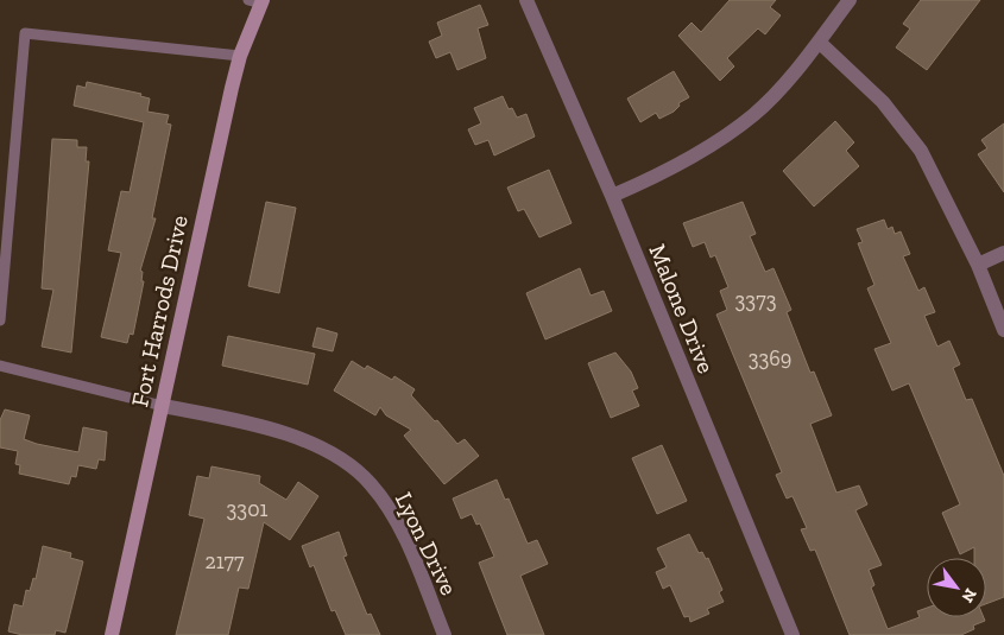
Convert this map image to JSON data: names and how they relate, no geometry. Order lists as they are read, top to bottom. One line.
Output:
{"streets":{"street":["Malone Drive","Fort Harrods Drive","Lyon Drive"]},"crossings":[["Fort Harrods Drive","Lyon Drive"]],"house_numbers":["3373","3369","3301","2177"],"north":"bottom right"}
